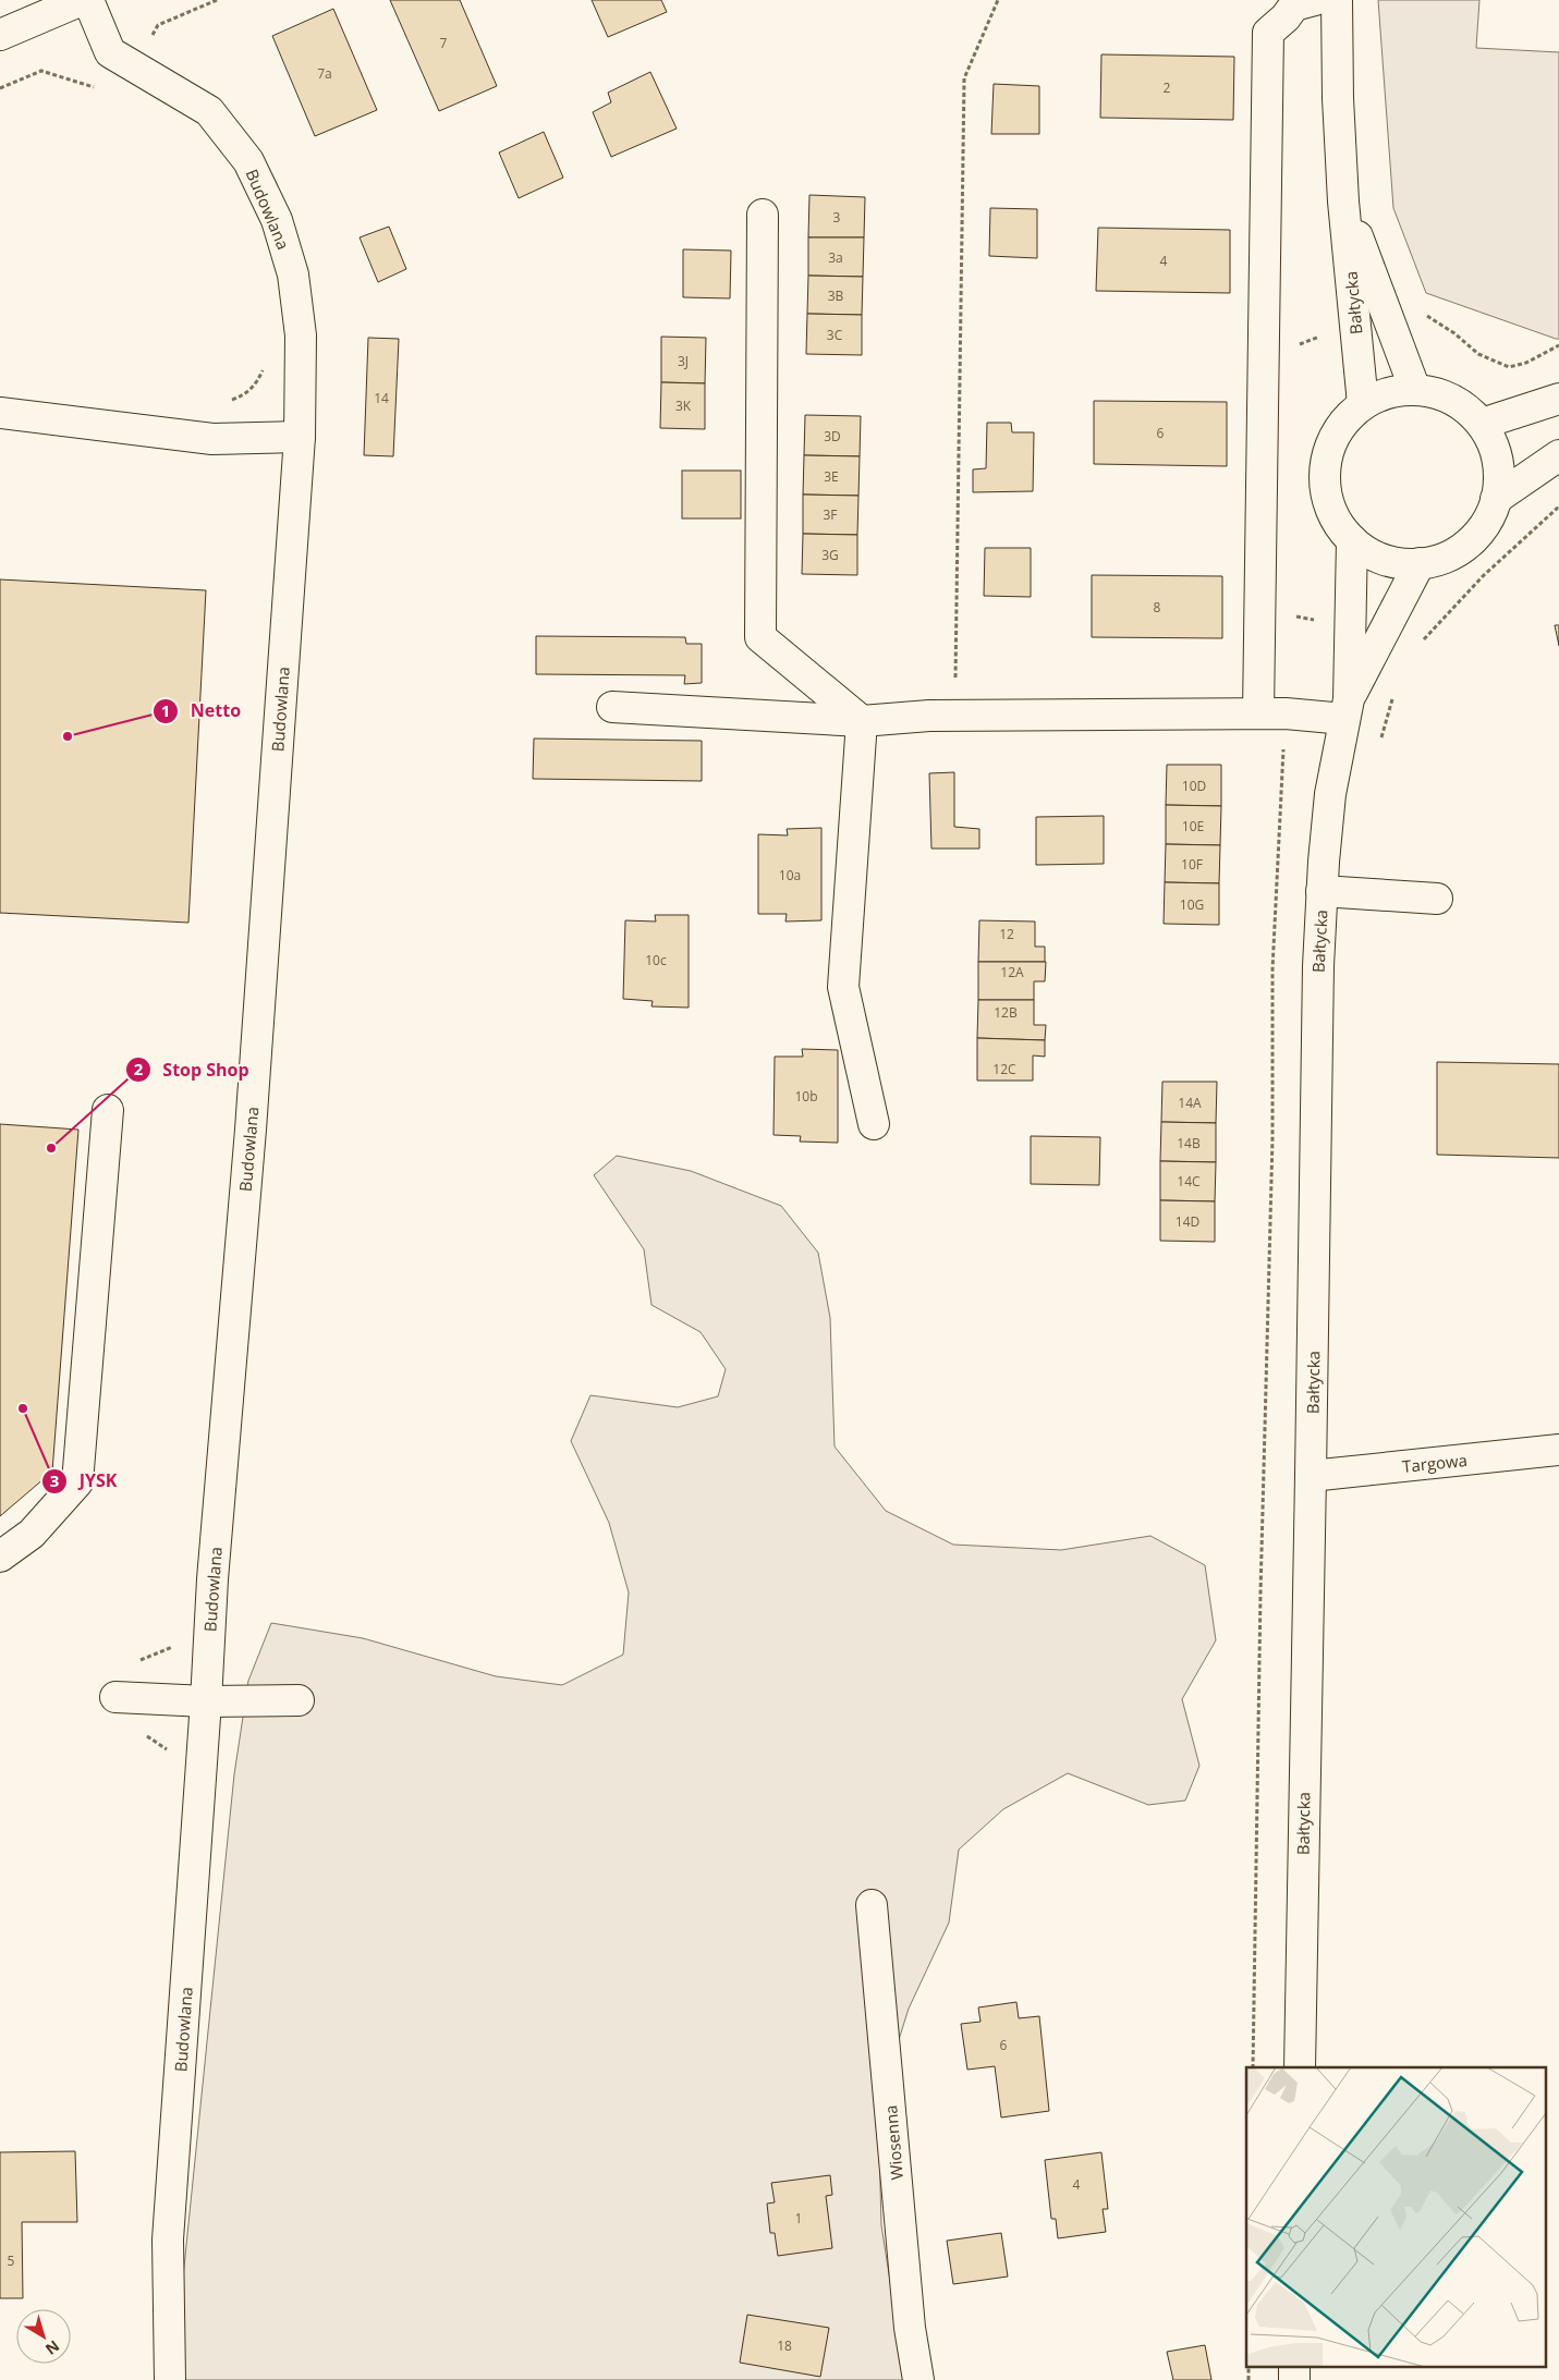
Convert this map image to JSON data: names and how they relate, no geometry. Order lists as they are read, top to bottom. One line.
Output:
{"streets":{"street":["Budowlana","Bałtycka","Targowa","Wiosenna"]},"crossings":[["Bałtycka","Targowa"]],"places":["Netto","Stop Shop","JYSK"],"house_numbers":["7","7a","2","3","3a","4","3B","3C","3J","14","3K","6","3D","3E","3F","3G","8","10D","10E","10F","10a","10G","12","10c","12A","12B","12C","10b","14A","14B","14C","14D","6","4","1","5","18"],"north":"bottom right"}
